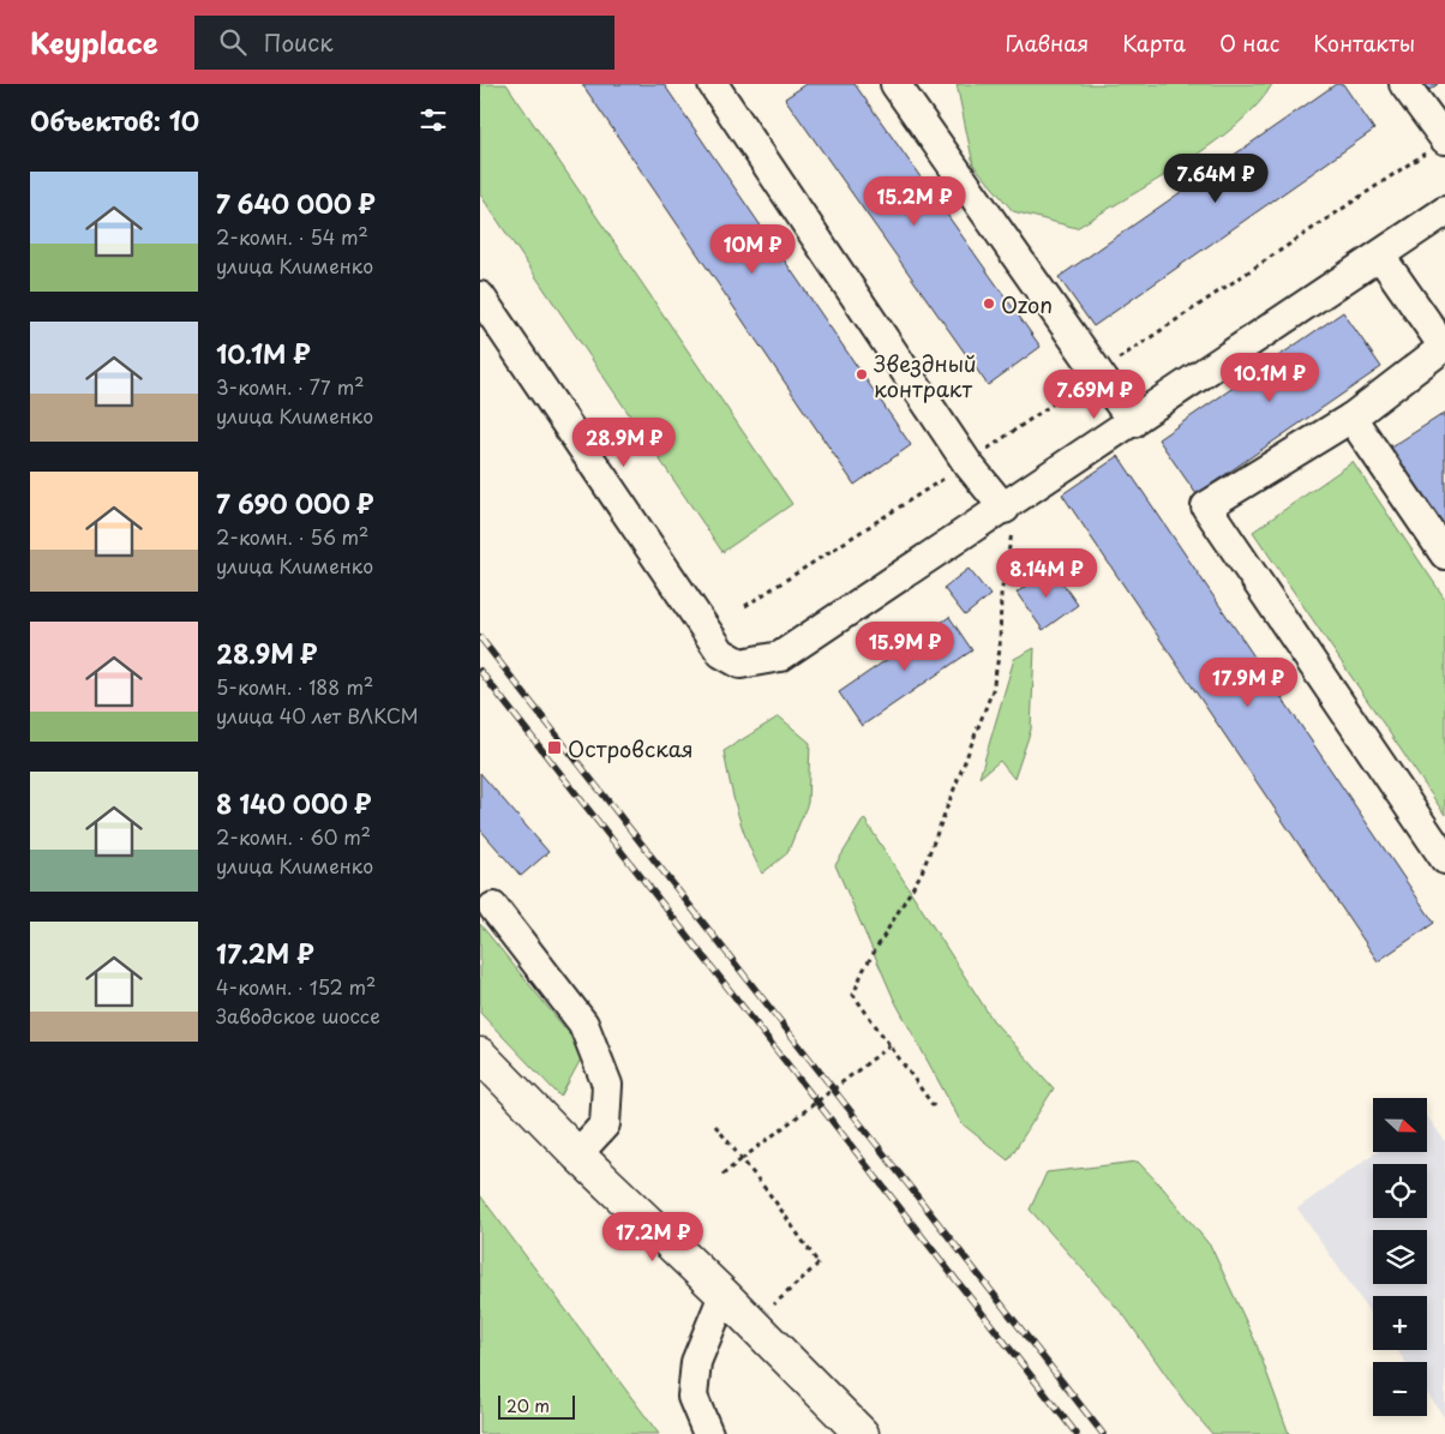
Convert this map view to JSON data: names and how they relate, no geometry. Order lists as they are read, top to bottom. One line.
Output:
{"places":{"other":["Ozon","Звездный контракт"],"transit":["Островская"]},"scale_bar":"20 m","north":"right","page":{"header":"Keyplace","search":"Поиск","nav":["Главная","Карта","О нас","Контакты"],"heading":"Объектов: 10","price":["7.64M ₽","15.2M ₽","10M ₽","10.1M ₽","7.69M ₽","28.9M ₽","8.14M ₽","15.9M ₽","17.9M ₽","17.2M ₽"],"list":[{"name":"7 640 000 ₽","note":"2-комн. · 54 m² · улица Клименко"},{"name":"10.1M ₽","note":"3-комн. · 77 m² · улица Клименко"},{"name":"7 690 000 ₽","note":"2-комн. · 56 m² · улица Клименко"},{"name":"28.9M ₽","note":"5-комн. · 188 m² · улица 40 лет ВЛКСМ"},{"name":"8 140 000 ₽","note":"2-комн. · 60 m² · улица Клименко"},{"name":"17.2M ₽","note":"4-комн. · 152 m² · Заводское шоссе"}],"map_buttons":["+","−"],"scale":"20 m"}}
